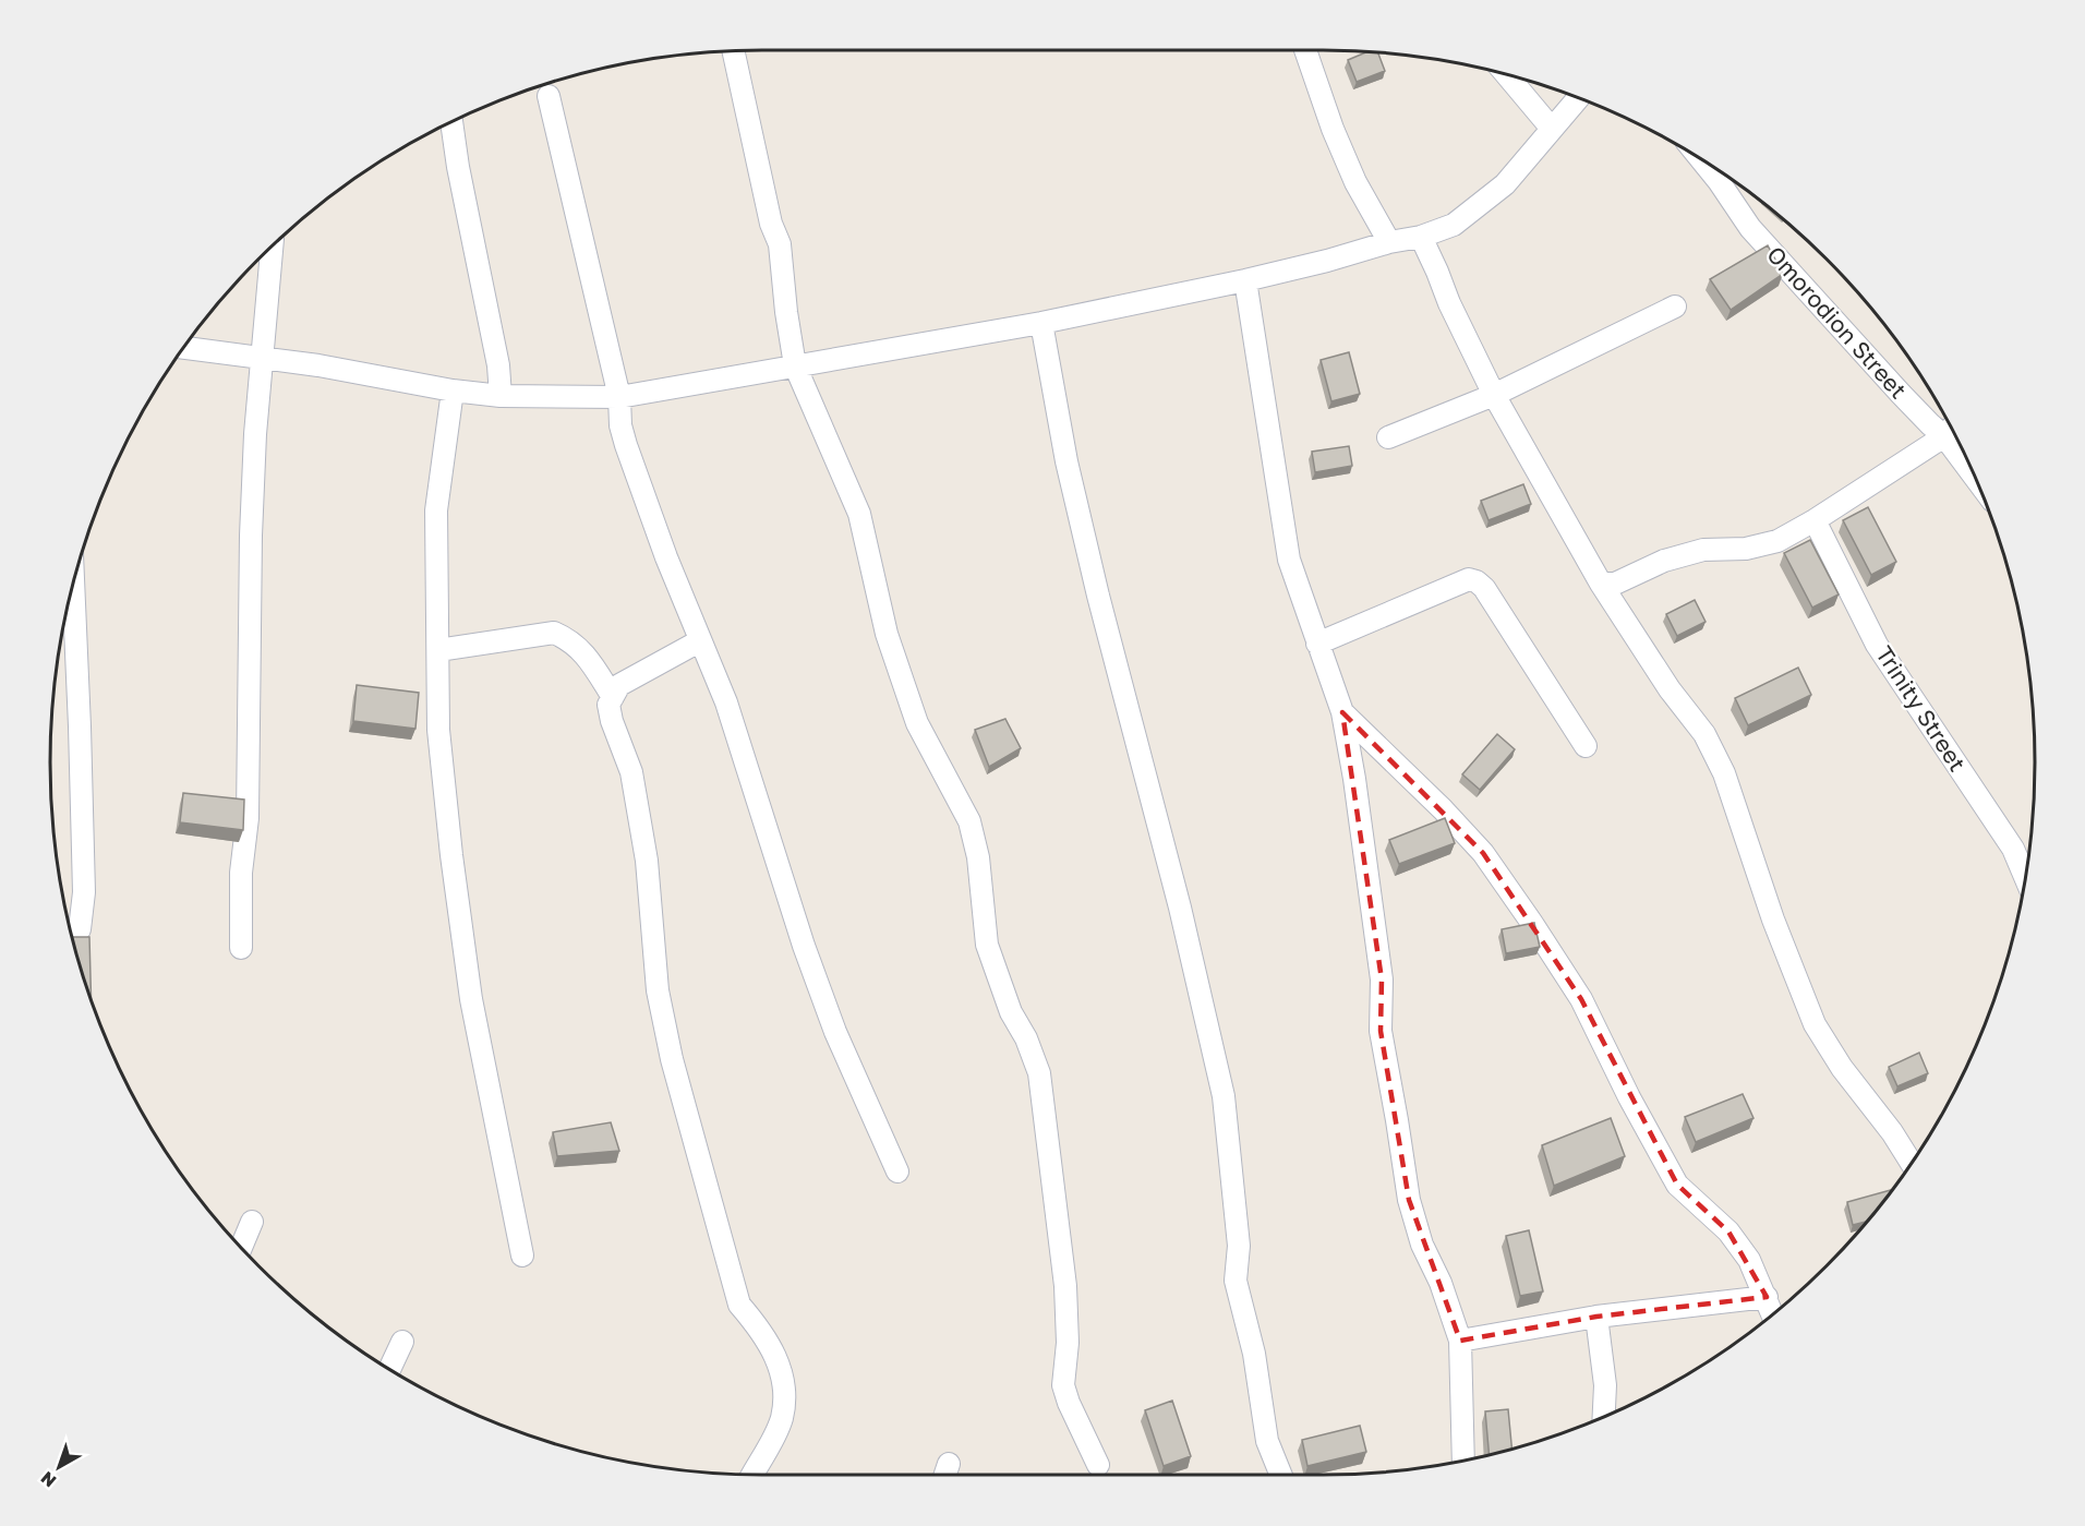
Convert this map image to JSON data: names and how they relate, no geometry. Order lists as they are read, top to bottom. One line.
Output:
{"streets":{"street":["Omorodion Street","Trinity Street"]},"north":"bottom left"}
